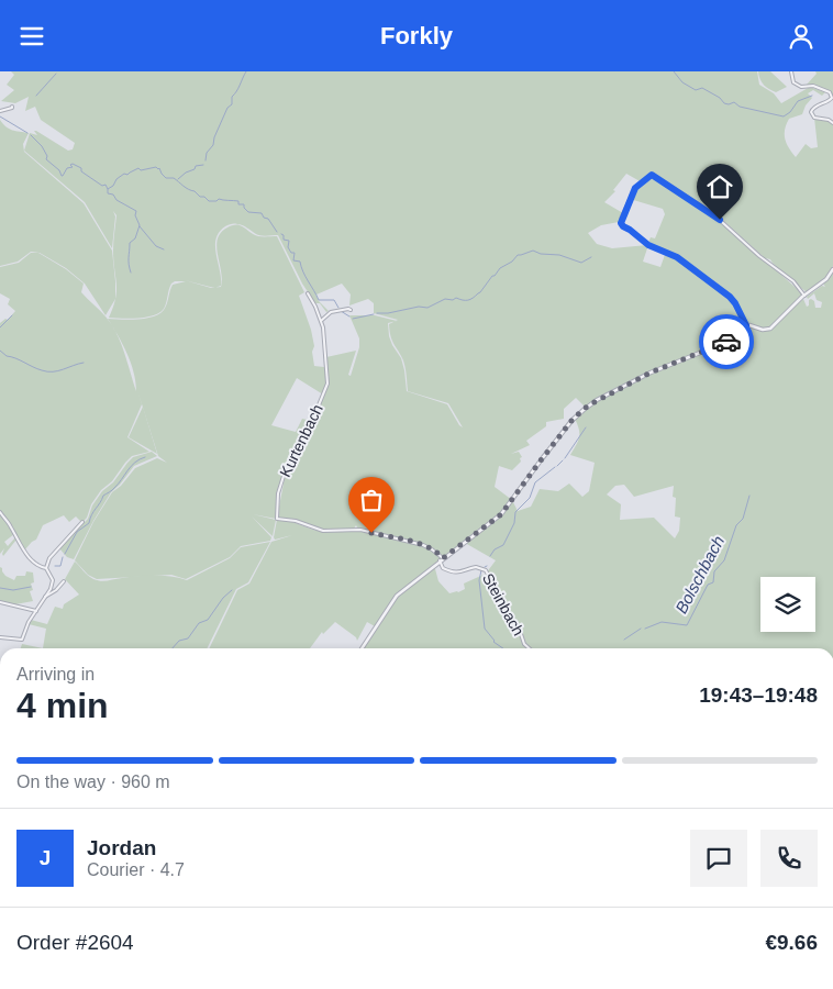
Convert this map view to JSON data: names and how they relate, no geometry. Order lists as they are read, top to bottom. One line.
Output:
{"streets":{"street":["Kurtenbach","Steinbach"]},"crossings":[["Kurtenbach","Steinbach"]],"water":["Bolschbach"],"page":{"header":"Forkly","heading":["4 min","Arriving in","19:43–19:48"],"panel":["Jordan","Courier · 4.7","Order #2604","€9.66"],"bar":"On the way · 960 m","round":"J"}}
